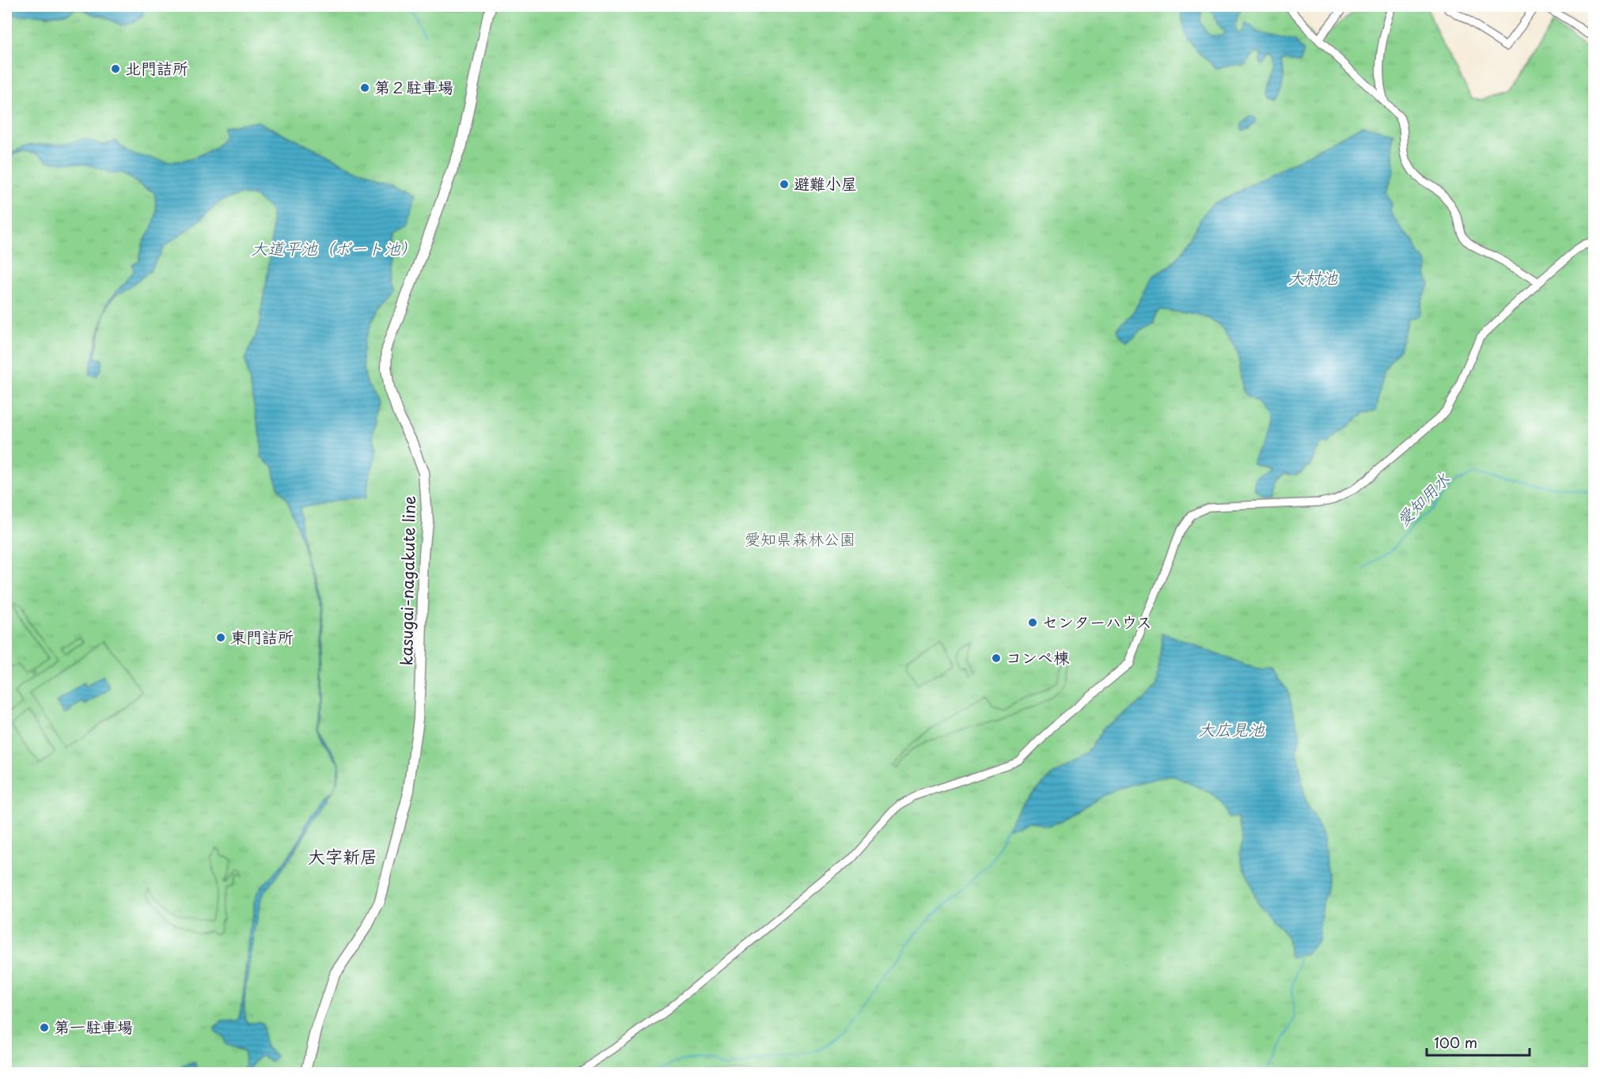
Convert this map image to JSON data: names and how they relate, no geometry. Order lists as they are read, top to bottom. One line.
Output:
{"streets":{"main road":["kasugai-nagakute line"]},"districts":["大字新居"],"water":["大道平池（ボート池）","大村池","愛知用水","大広見池"],"parks":["愛知県森林公園"],"places":["北門詰所","第２駐車場","避難小屋","センターハウス","東門詰所","コンペ棟","第一駐車場"],"scale_bar":"100 m"}
